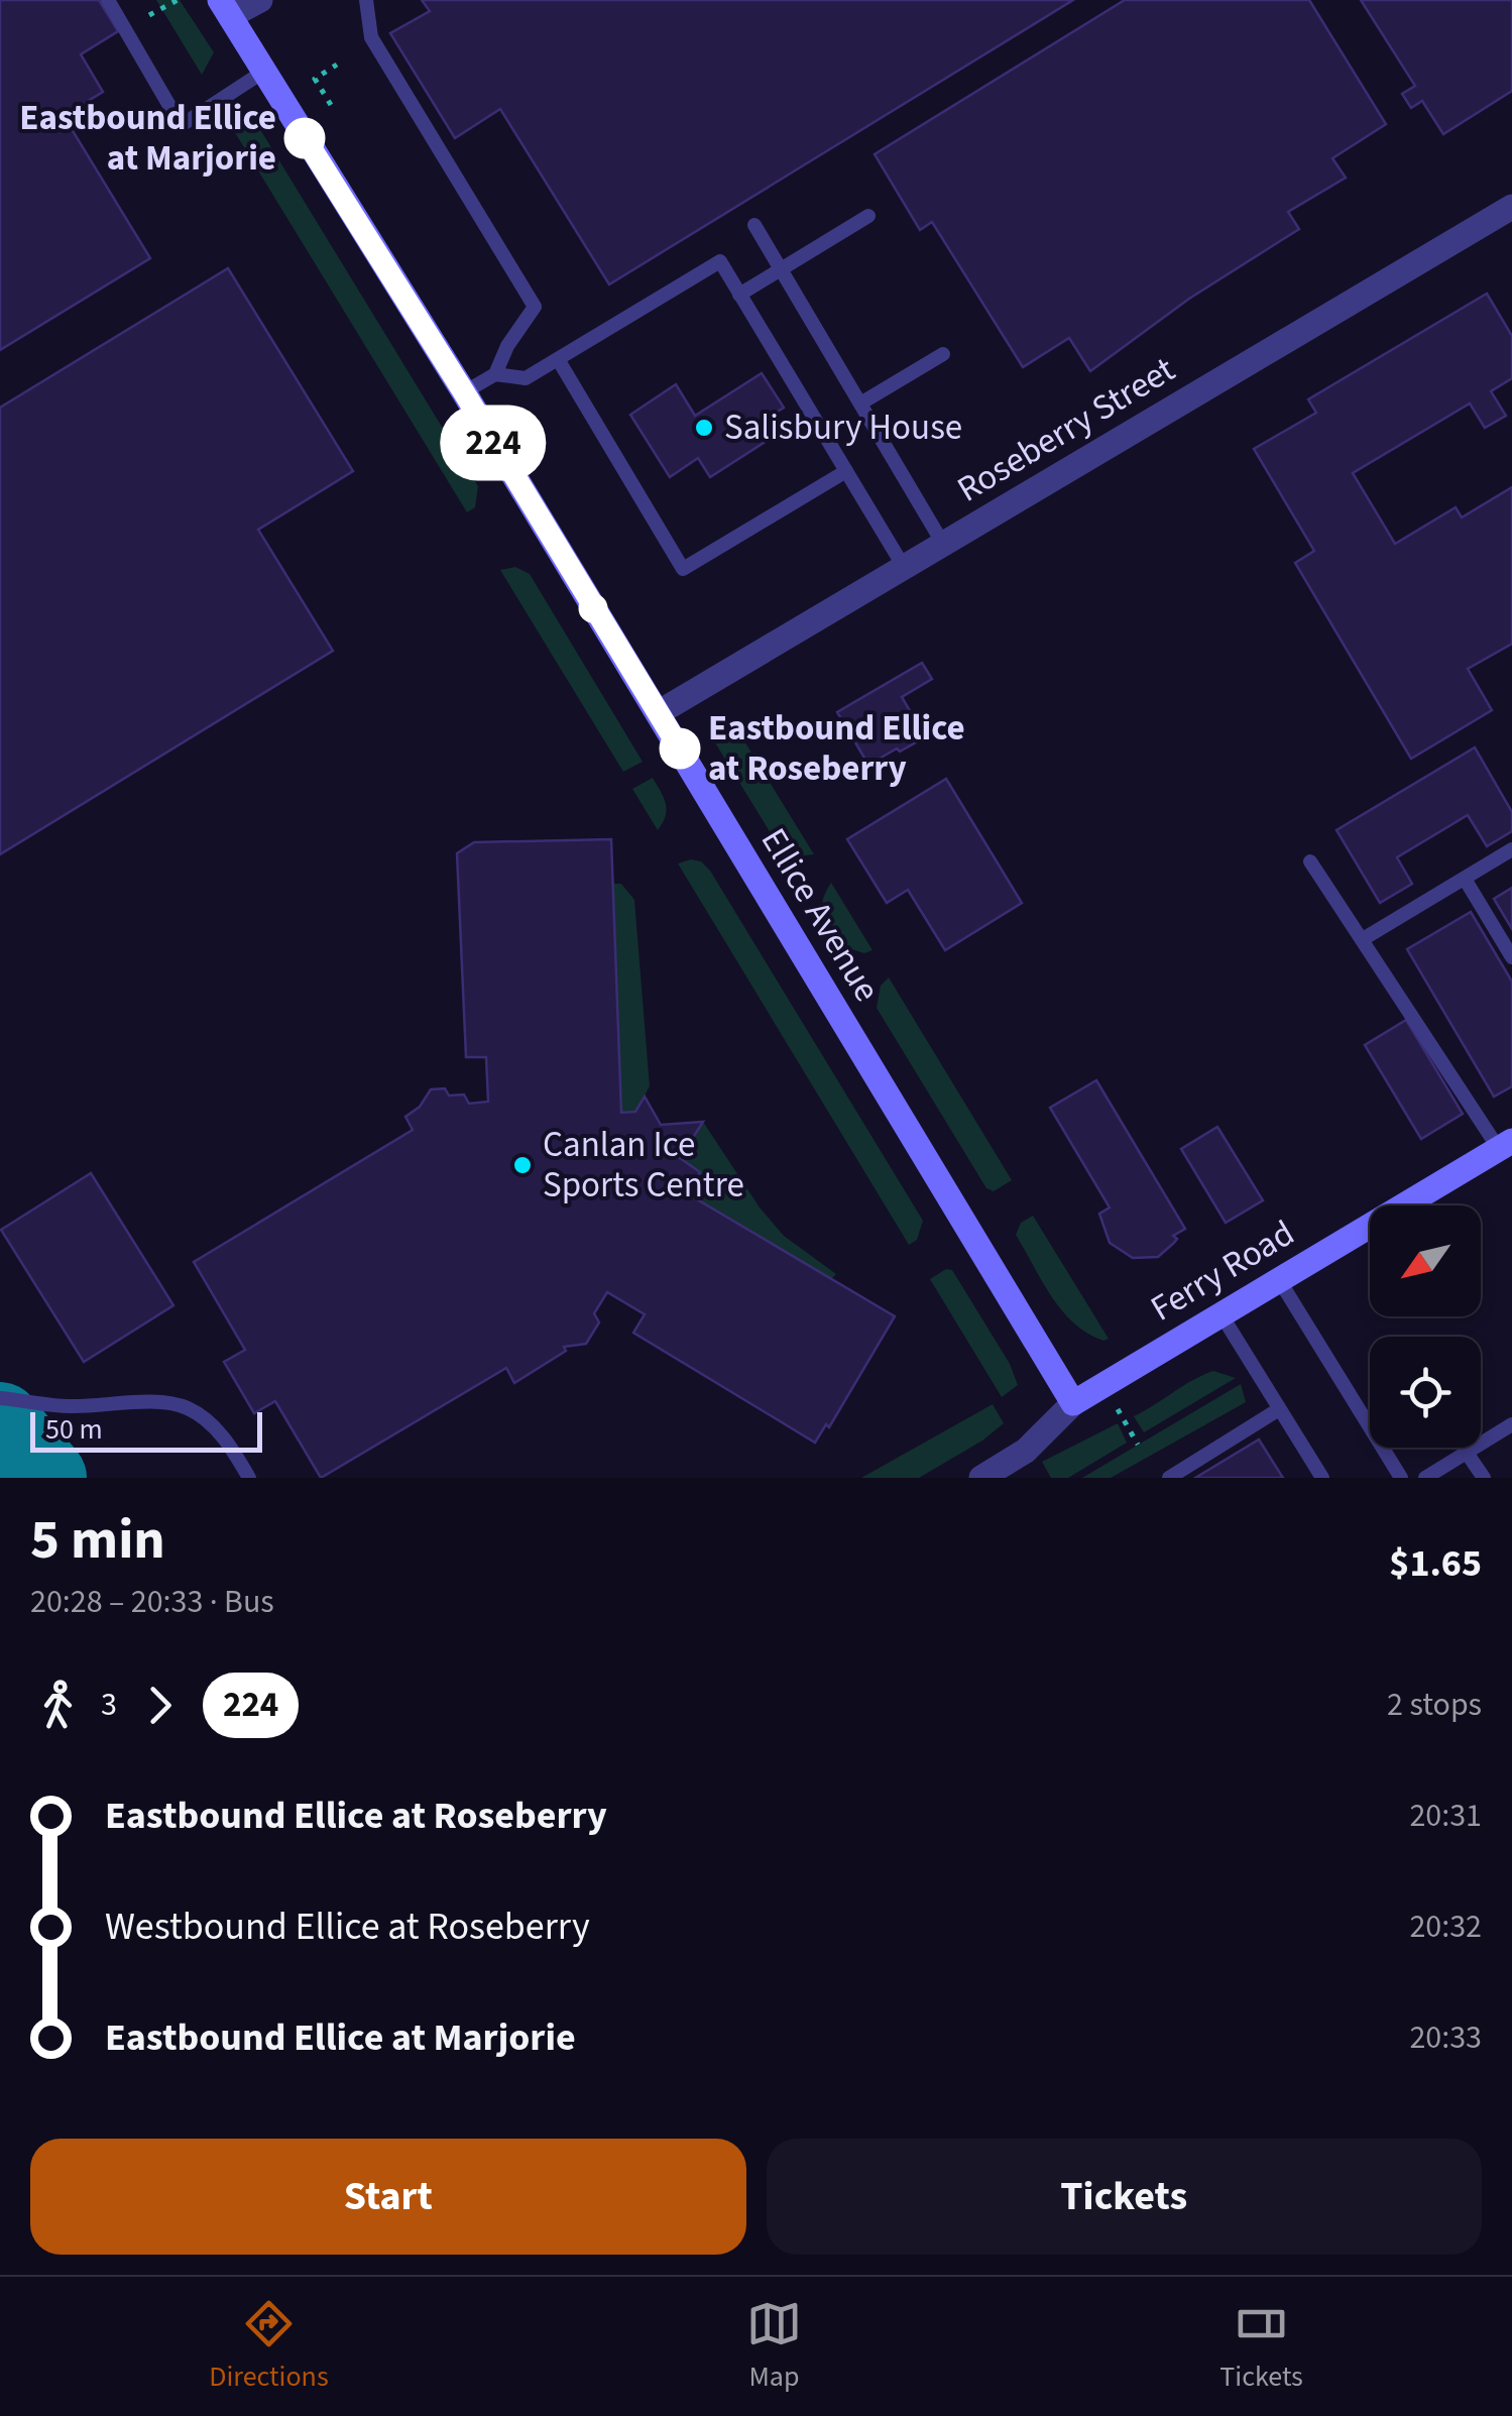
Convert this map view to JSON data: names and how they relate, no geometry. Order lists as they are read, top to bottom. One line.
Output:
{"streets":{"main road":["Ellice Avenue","Ferry Road"],"street":["Roseberry Street"]},"crossings":[["Roseberry Street","Ellice Avenue"],["Ellice Avenue","Ferry Road"]],"places":["Eastbound Ellice at Marjorie","Salisbury House","Eastbound Ellice at Roseberry","Canlan Ice Sports Centre"],"lines":["bus line 224"],"scale_bar":"50 m","north":"bottom left","page":{"on_map":"224","scale":"50 m","heading":["5 min","20:28 – 20:33 · Bus","$1.65"],"legs":["3","224","2 stops"],"list":[{"name":"Eastbound Ellice at Roseberry","value":"20:31"},{"name":"Westbound Ellice at Roseberry","value":"20:32"},{"name":"Eastbound Ellice at Marjorie","value":"20:33"}],"buttons":["Start","Tickets"],"tabs":["Directions","Map","Tickets"]}}
